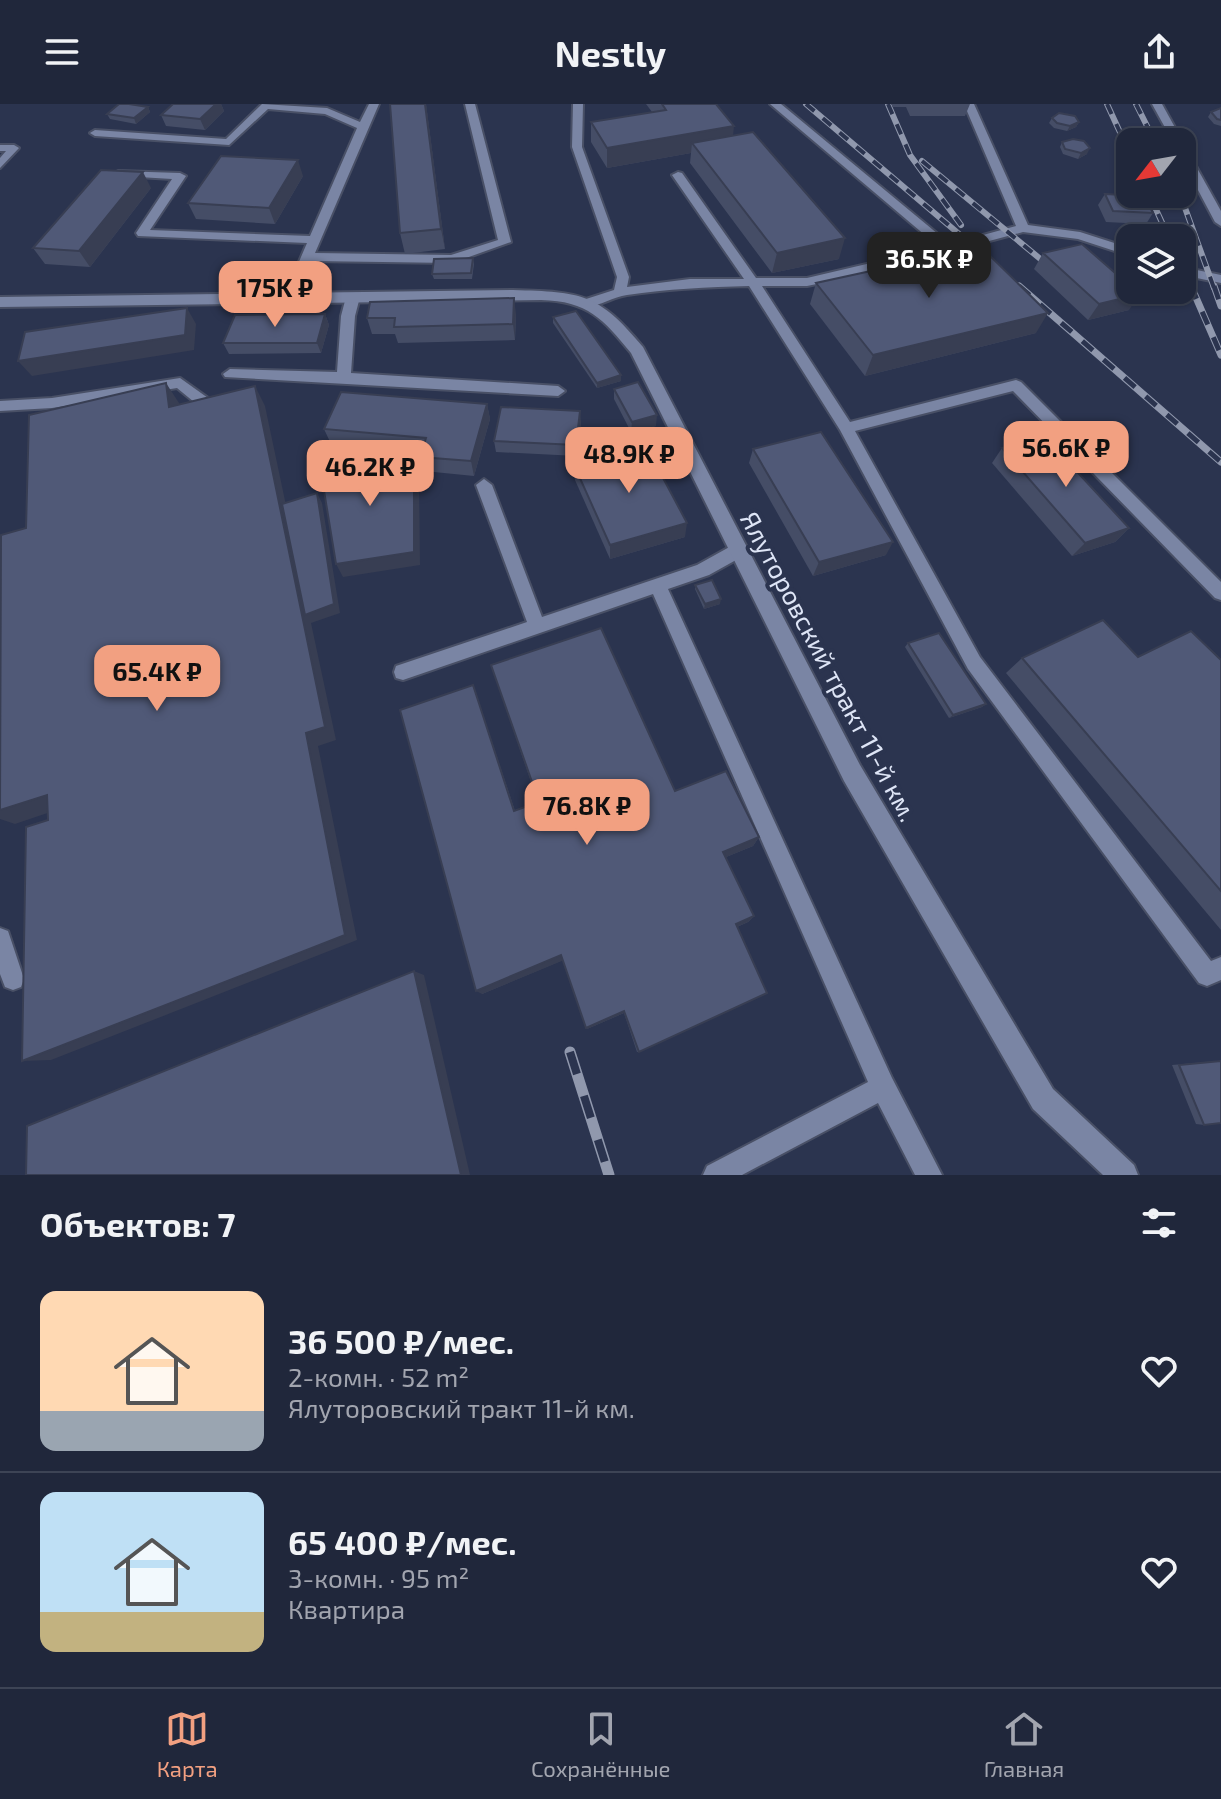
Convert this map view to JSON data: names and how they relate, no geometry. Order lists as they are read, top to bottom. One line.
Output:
{"streets":{"street":["Ялуторовский тракт 11-й км."]},"north":"bottom left","page":{"header":"Nestly","price":["36.5K ₽","175K ₽","56.6K ₽","48.9K ₽","46.2K ₽","65.4K ₽","76.8K ₽"],"heading":"Объектов: 7","list":[{"name":"36 500 ₽/мес.","note":"2-комн. · 52 m² · Ялуторовский тракт 11-й км."},{"name":"65 400 ₽/мес.","note":"3-комн. · 95 m² · Квартира"}],"tabs":["Карта","Сохранённые","Главная"]}}
